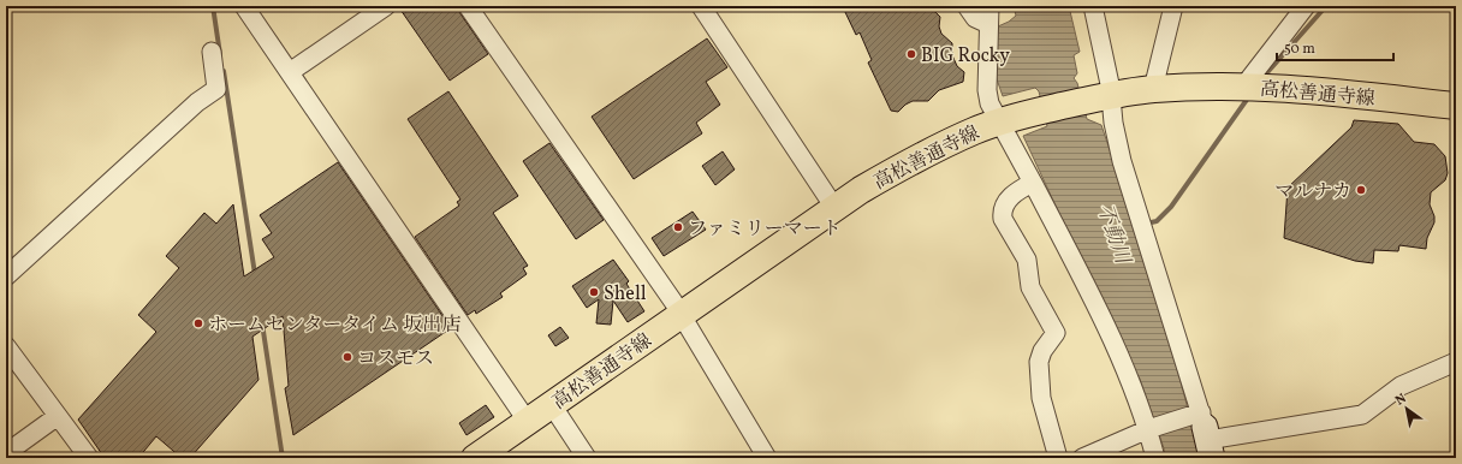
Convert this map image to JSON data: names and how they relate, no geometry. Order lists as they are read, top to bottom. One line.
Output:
{"streets":{"main road":["高松善通寺線"]},"water":["不動川"],"places":["BIG Rocky","マルナカ","ファミリーマート","Shell","ホームセンタータイム 坂出店","コスモス"],"scale_bar":"50 m","north":"top left"}
